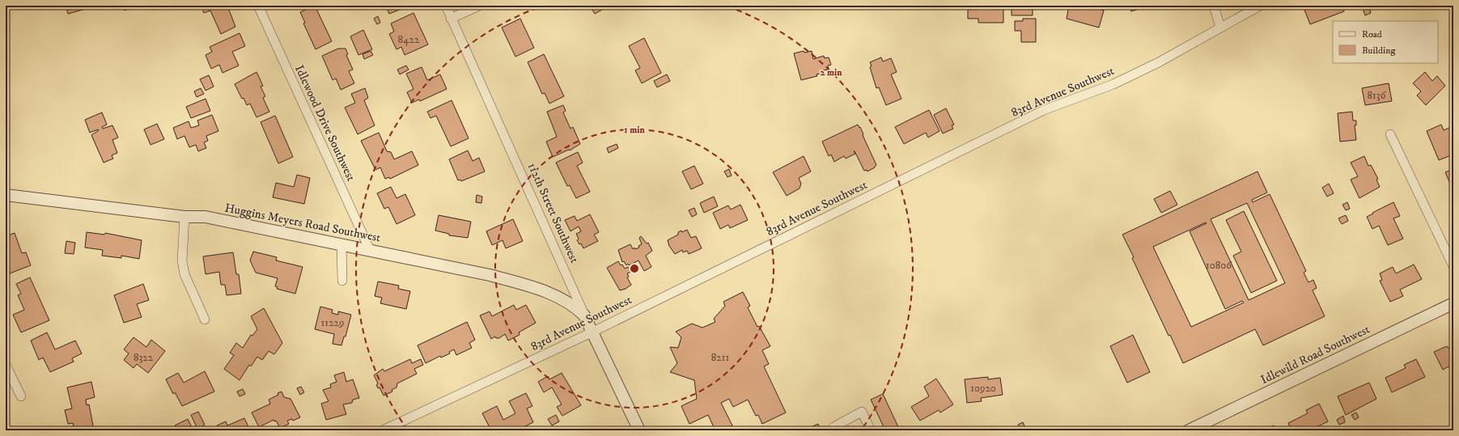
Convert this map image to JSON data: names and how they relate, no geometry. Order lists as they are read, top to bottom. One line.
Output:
{"streets":{"street":["83rd Avenue Southwest","Idlewood Drive Southwest","112th Street Southwest","Huggins Meyers Road Southwest","Idlewild Road Southwest"]},"crossings":[["83rd Avenue Southwest","112th Street Southwest"],["Idlewood Drive Southwest","Huggins Meyers Road Southwest"],["112th Street Southwest","Huggins Meyers Road Southwest"]],"house_numbers":["8422","8136","10806","11229","8322","8211","10920"],"legend":["Road","Building"],"rings":["2 min","1 min"]}
